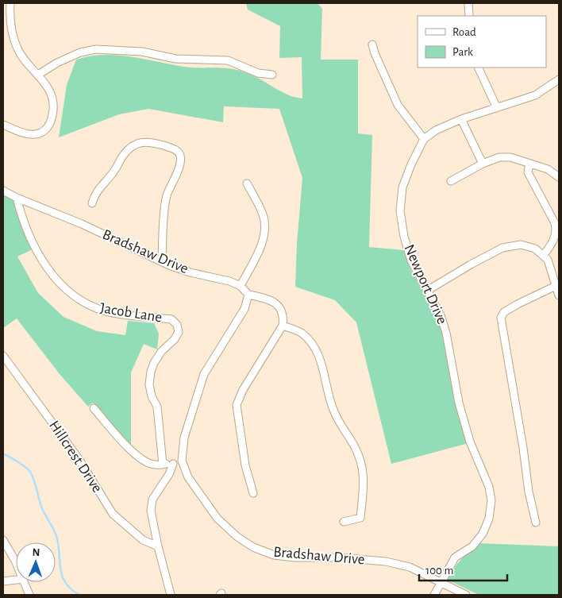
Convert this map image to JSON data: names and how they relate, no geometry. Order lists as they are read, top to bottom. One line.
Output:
{"streets":{"street":["Bradshaw Drive","Newport Drive","Jacob Lane","Hillcrest Drive"]},"crossings":[["Bradshaw Drive","Newport Drive"],["Bradshaw Drive","Jacob Lane"]],"legend":["Road","Park"],"scale_bar":"100 m","north":"top"}
